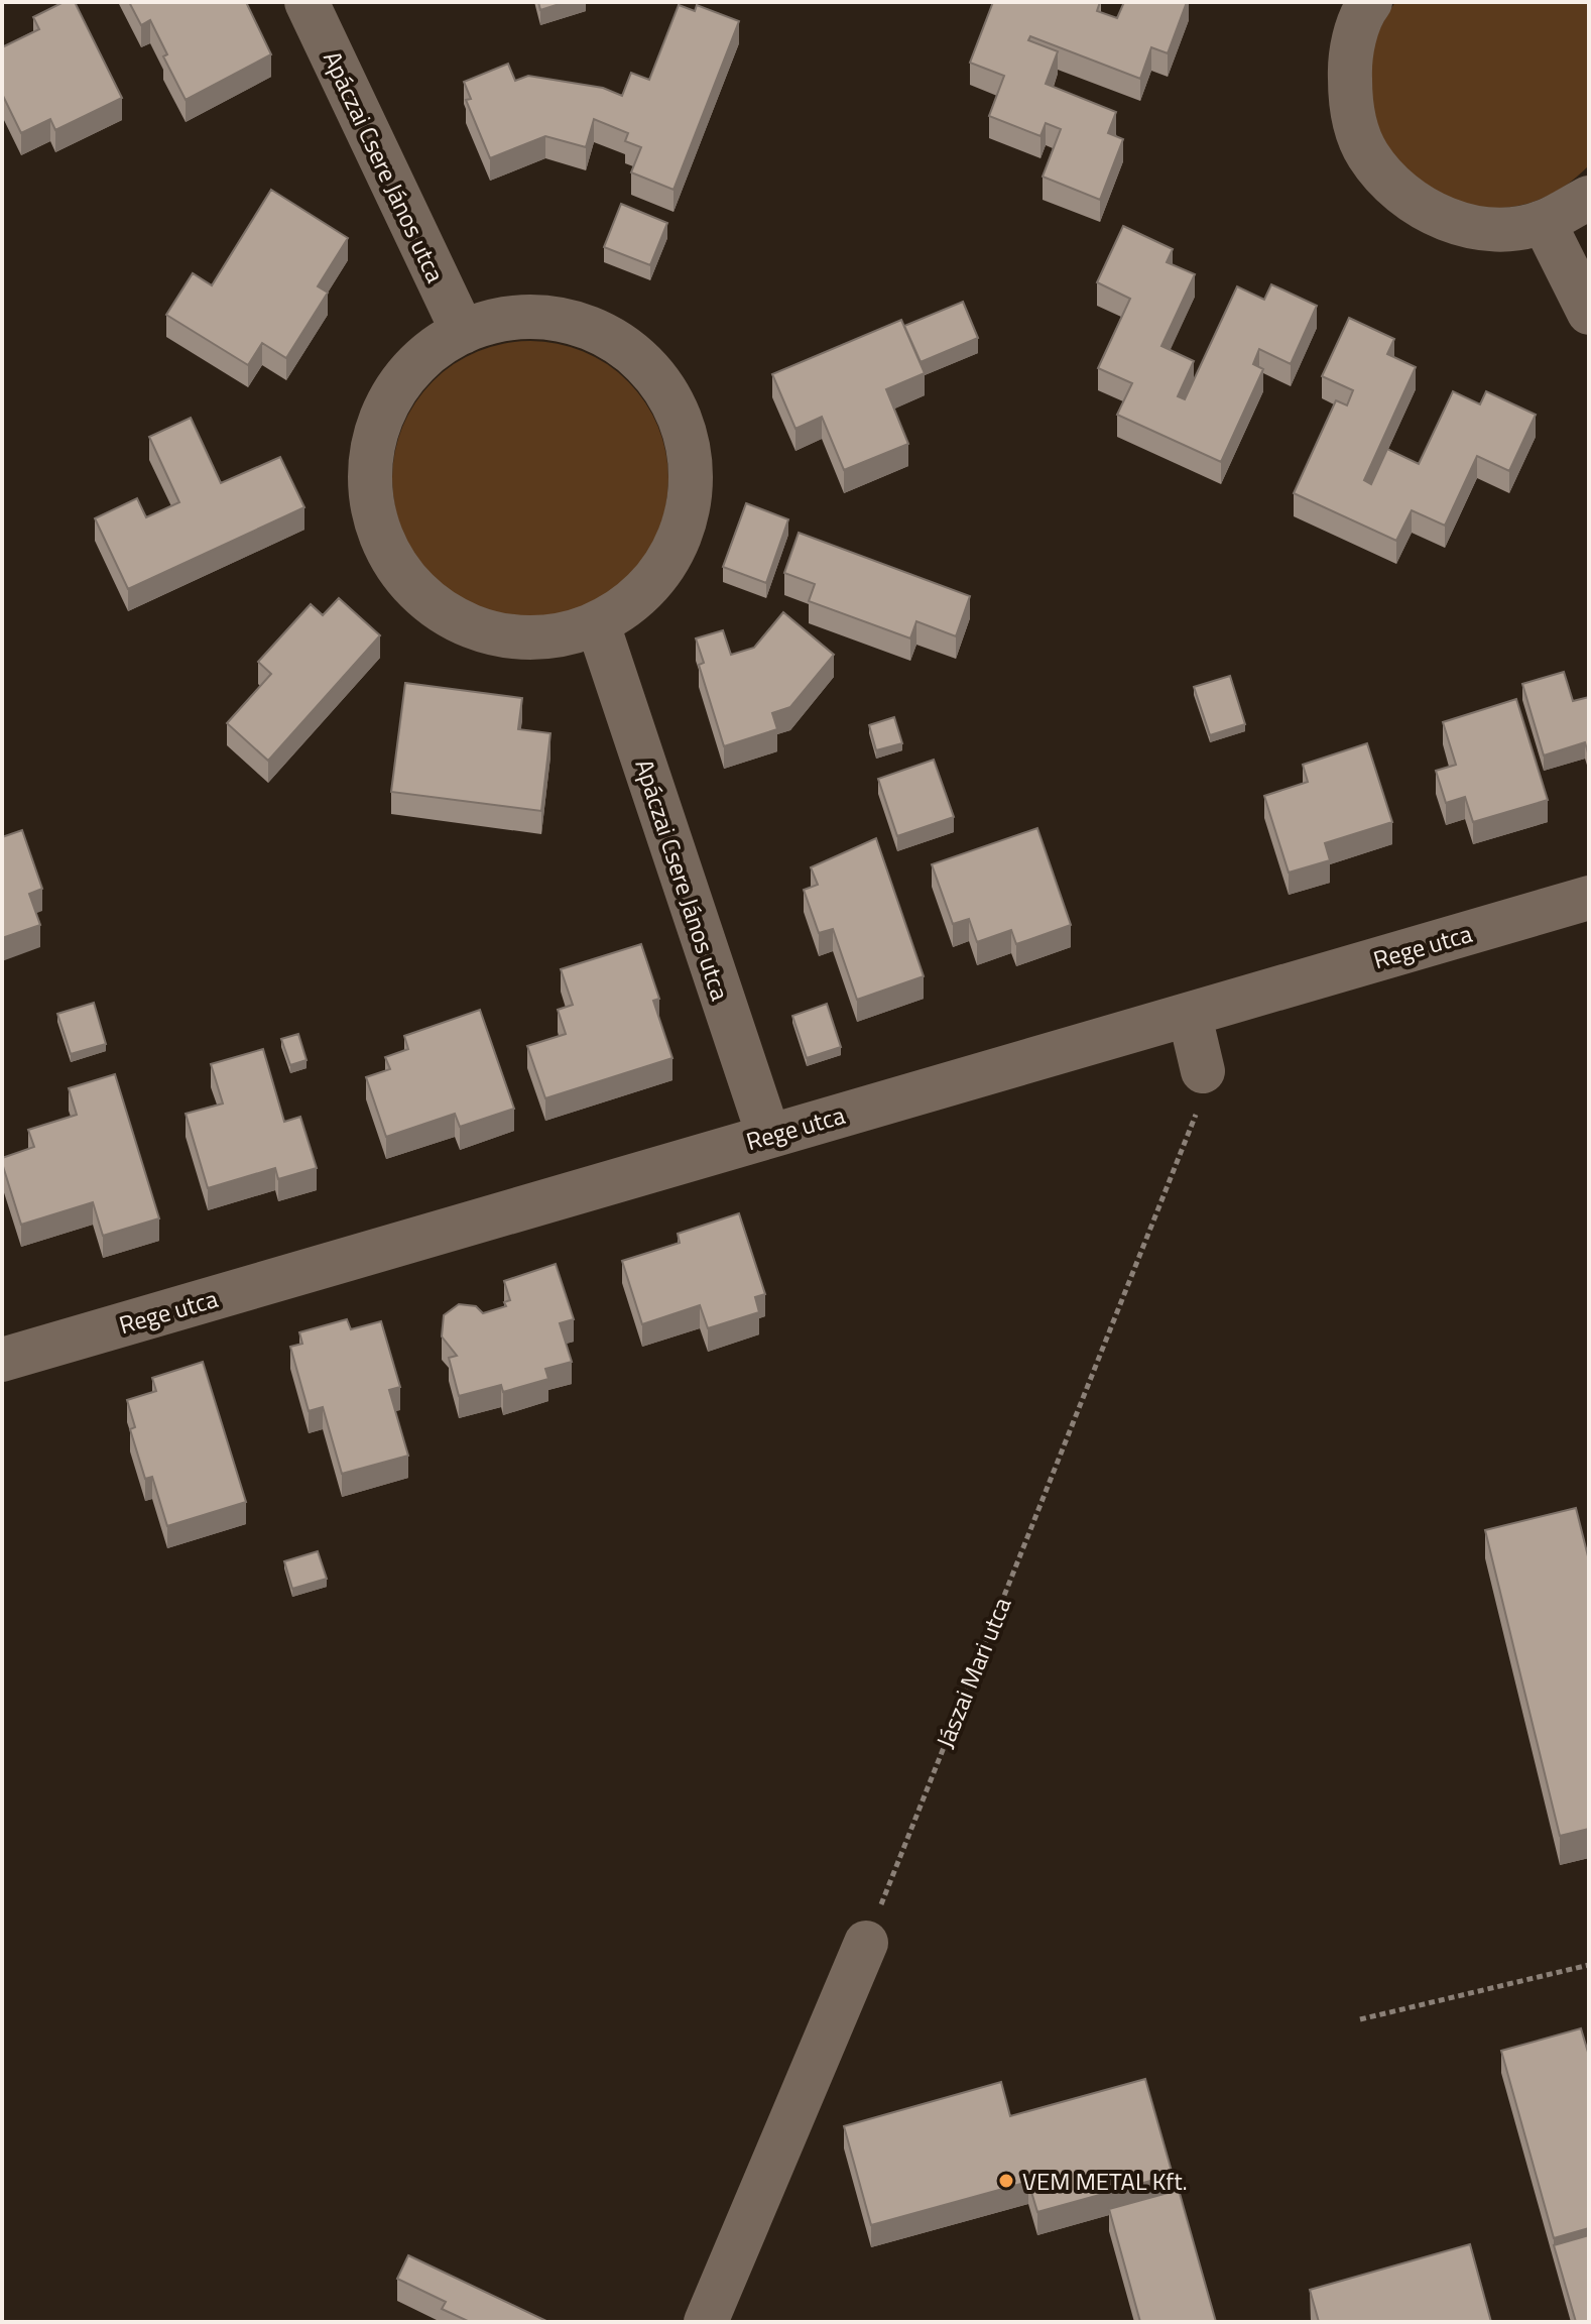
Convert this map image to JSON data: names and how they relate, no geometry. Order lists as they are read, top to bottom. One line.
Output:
{"streets":{"street":["Apáczai Csere János utca","Rege utca"],"path":["Jászai Mari utca"]},"crossings":[["Apáczai Csere János utca","Rege utca"]],"places":["VEM METAL Kft."]}
